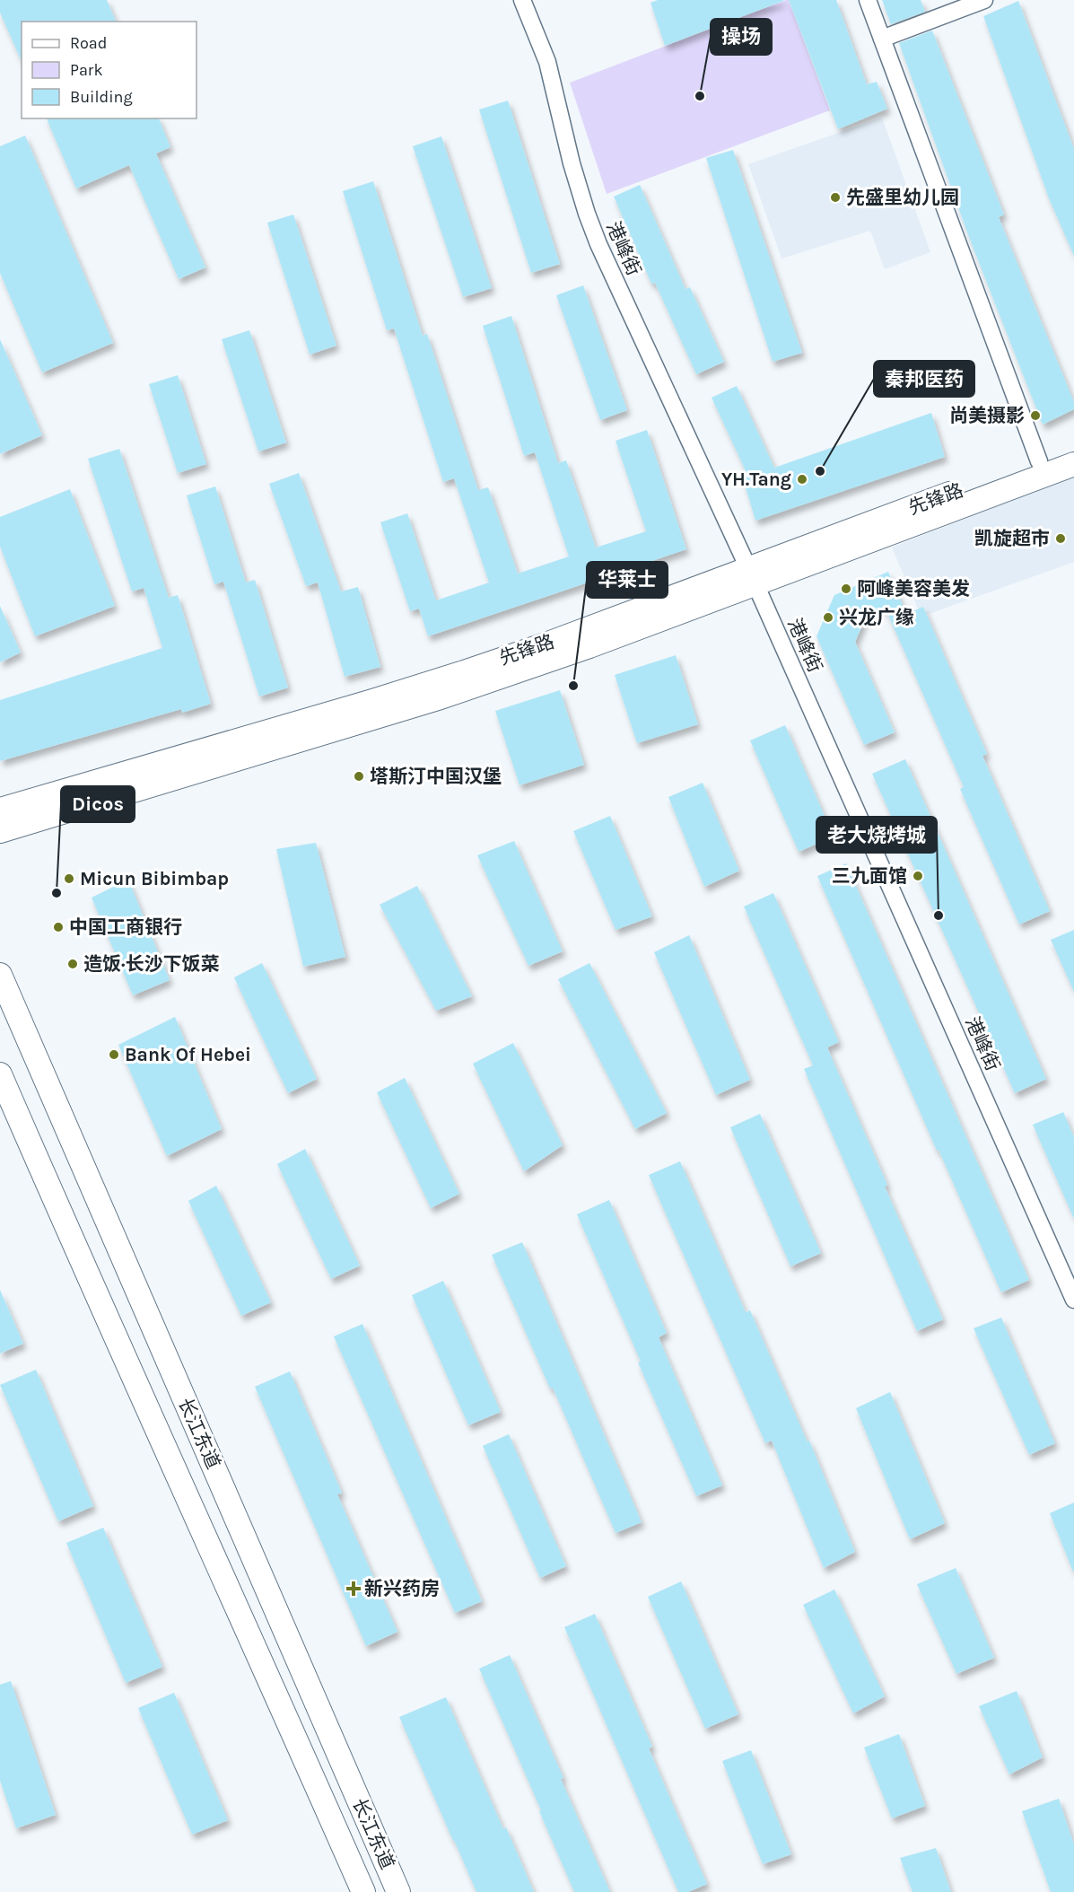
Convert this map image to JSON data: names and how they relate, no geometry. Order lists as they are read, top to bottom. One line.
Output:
{"streets":{"street":["港峰街","先锋路","长江东道"]},"crossings":[["港峰街","先锋路"]],"places":{"other":["操场","先盛里幼儿园","尚美摄影","秦邦医药","YH.Tang","凯旋超市","阿峰美容美发","兴龙广缘","华莱士","塔斯汀中国汉堡","三九面馆","Micun Bibimbap","Dicos","老大烧烤城","中国工商银行","造饭·长沙下饭菜","Bank Of Hebei"],"health":["新兴药房"]},"legend":["Road","Park","Building"]}
